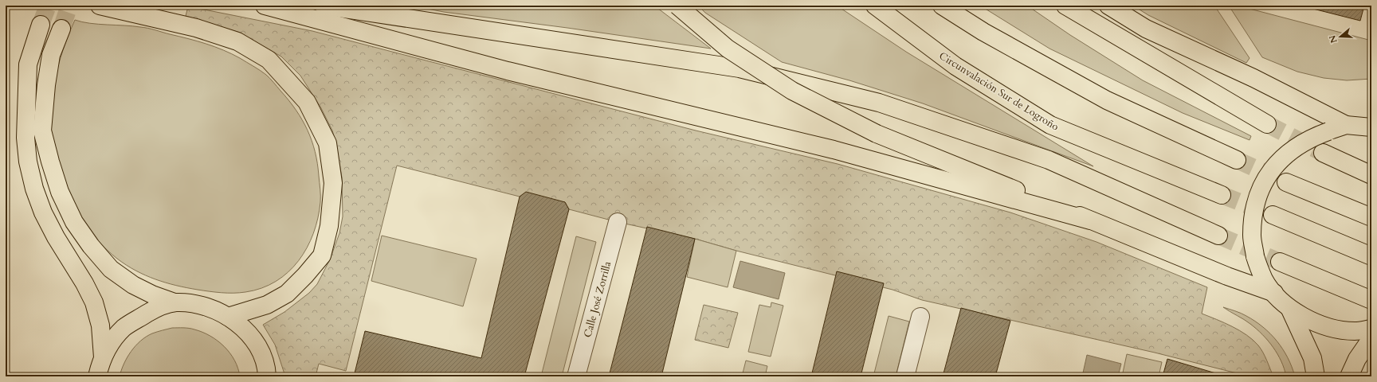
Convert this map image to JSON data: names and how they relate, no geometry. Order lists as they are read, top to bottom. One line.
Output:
{"streets":{"main road":["Circunvalación Sur de Logroño"],"street":["Calle José Zorrilla"]},"north":"left"}
